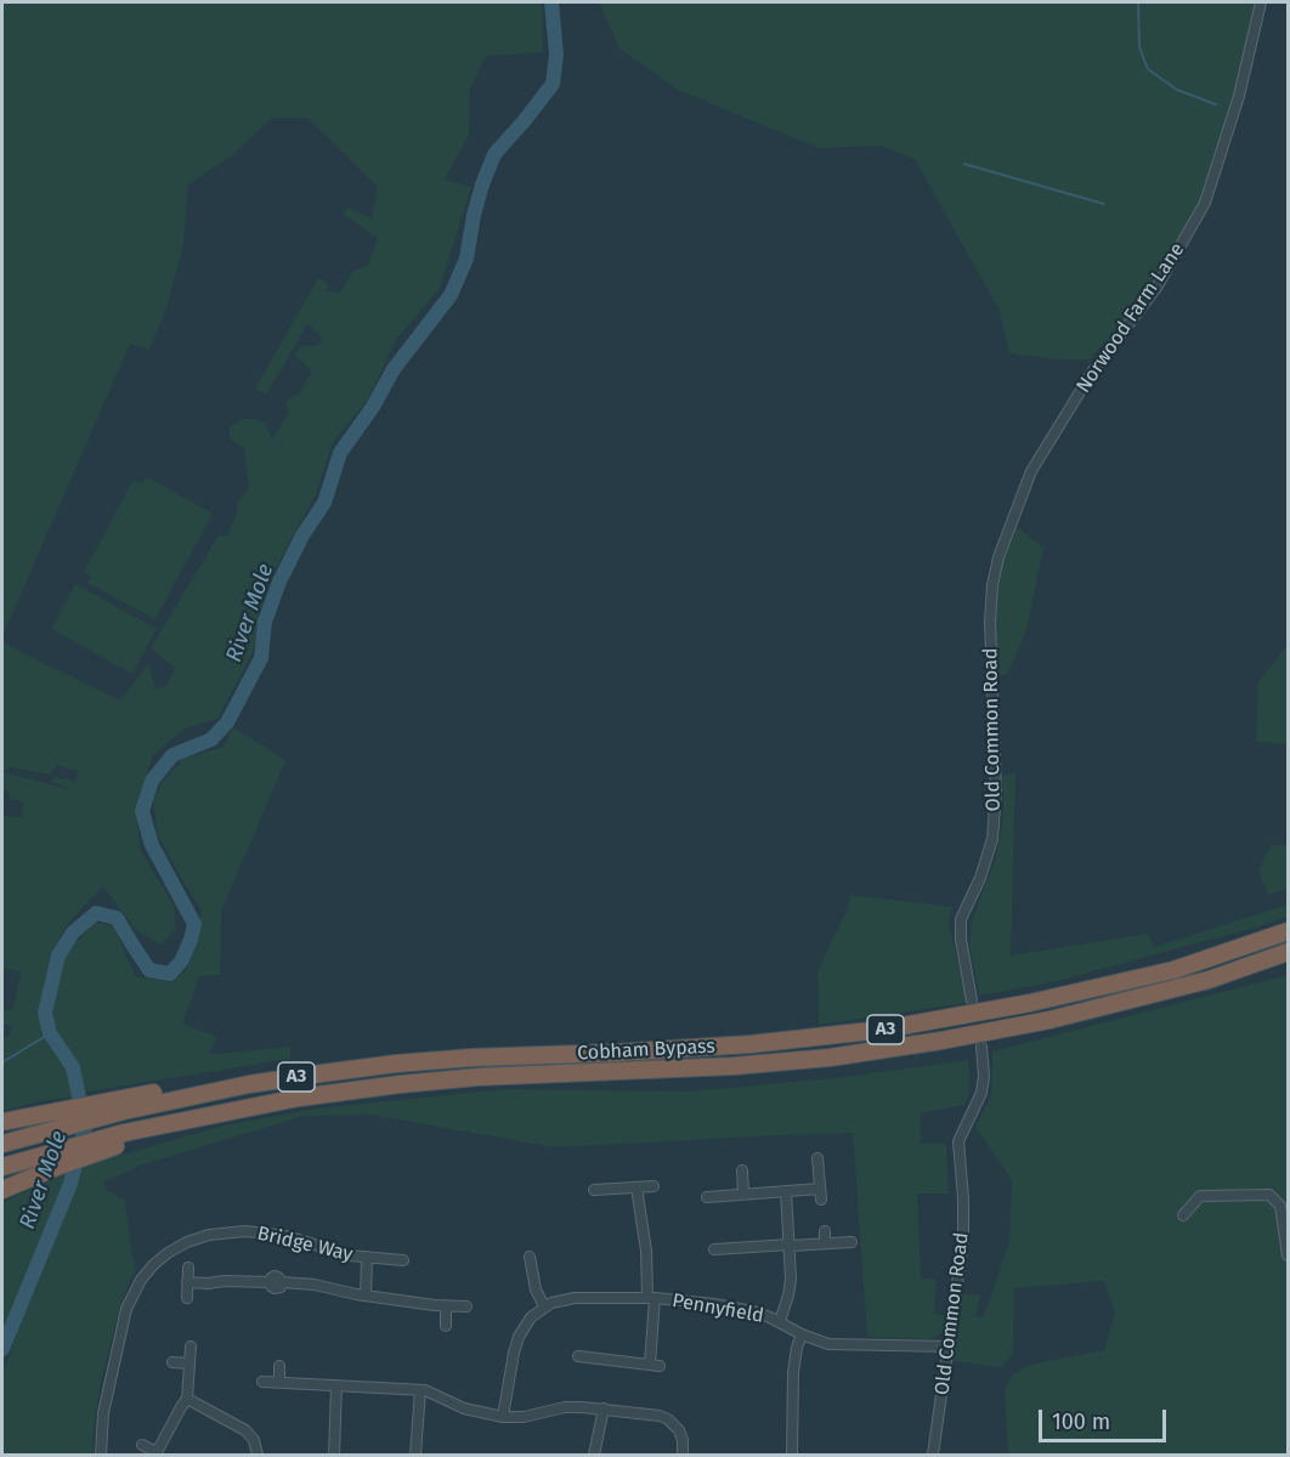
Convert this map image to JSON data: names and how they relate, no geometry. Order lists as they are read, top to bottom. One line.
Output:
{"streets":{"highway":["A3","Cobham Bypass"],"street":["Norwood Farm Lane","Old Common Road","Bridge Way","Pennyfield"]},"crossings":[["Norwood Farm Lane","Old Common Road"],["Old Common Road","Pennyfield"]],"water":["River Mole"],"scale_bar":"100 m"}
